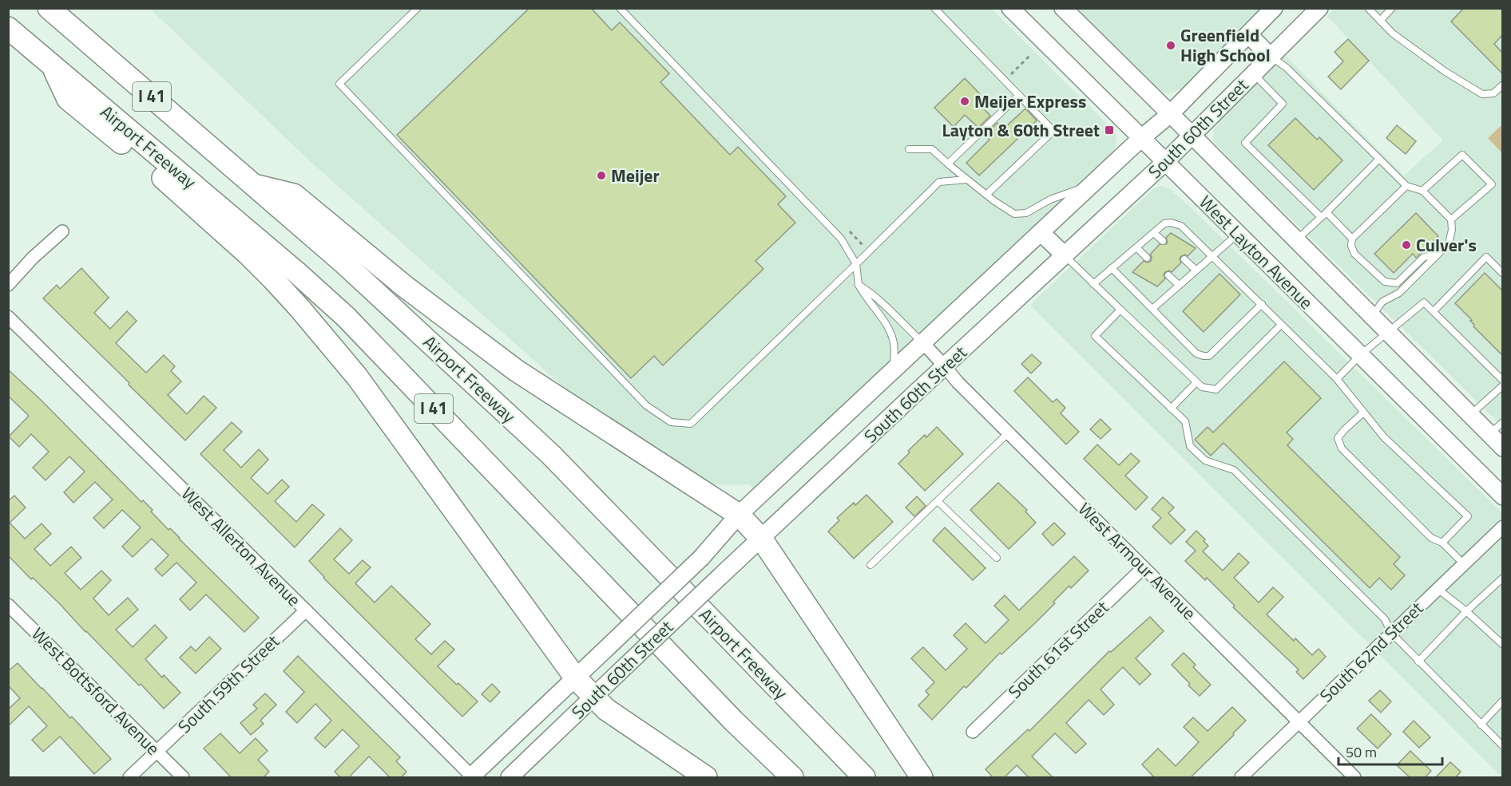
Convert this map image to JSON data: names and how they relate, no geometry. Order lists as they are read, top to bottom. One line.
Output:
{"streets":{"highway":["I 41","Airport Freeway"],"main road":["South 60th Street","West Layton Avenue"],"street":["West Allerton Avenue","West Armour Avenue","South 61st Street","South 62nd Street","South 59th Street","West Bottsford Avenue"]},"crossings":[["South 60th Street","West Layton Avenue"],["South 60th Street","West Allerton Avenue"],["South 60th Street","West Armour Avenue"],["West Allerton Avenue","South 59th Street"],["West Armour Avenue","South 61st Street"],["West Armour Avenue","South 62nd Street"],["South 59th Street","West Bottsford Avenue"]],"places":{"other":["Greenfield High School","Meijer Express","Meijer","Culver's"],"transit":["Layton & 60th Street"]},"scale_bar":"50 m"}
